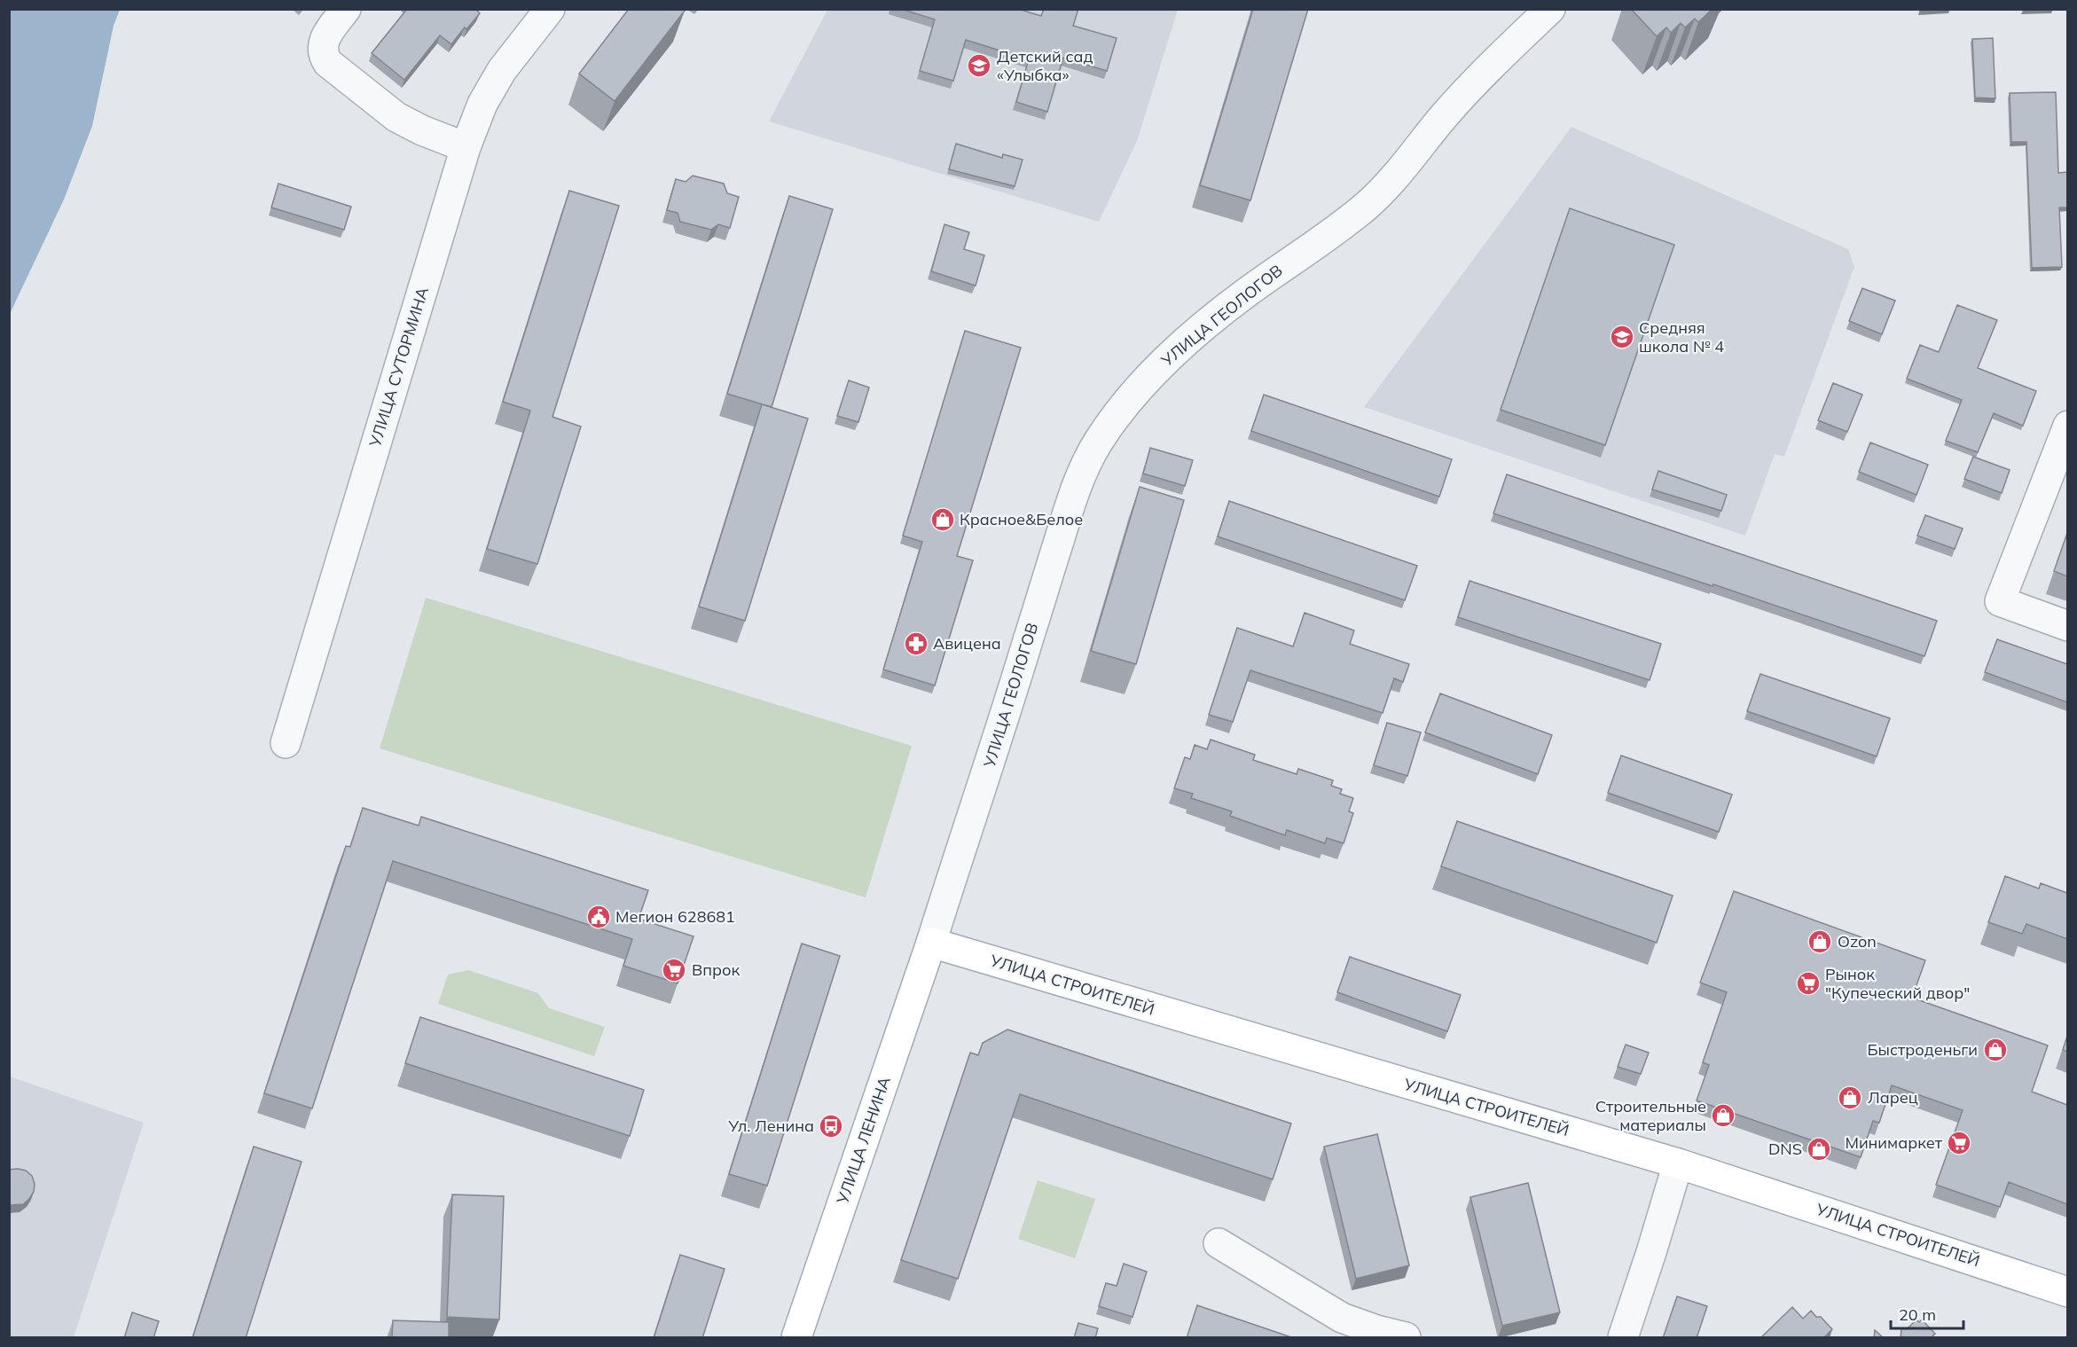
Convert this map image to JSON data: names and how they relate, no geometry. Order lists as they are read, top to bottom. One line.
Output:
{"streets":{"main road":["УЛИЦА СТРОИТЕЛЕЙ","УЛИЦА ЛЕНИНА"],"street":["УЛИЦА ГЕОЛОГОВ","УЛИЦА СУТОРМИНА"]},"crossings":[["УЛИЦА ГЕОЛОГОВ","УЛИЦА СТРОИТЕЛЕЙ"],["УЛИЦА ГЕОЛОГОВ","УЛИЦА ЛЕНИНА"],["УЛИЦА СТРОИТЕЛЕЙ","УЛИЦА ЛЕНИНА"]],"places":{"school or university":["Детский сад «Улыбка»","Средняя школа № 4"],"shop":["Красное&Белое","Ozon","Быстроденьги","Ларец","Строительные материалы","DNS"],"pharmacy":["Авицена"],"public building":["Мегион 628681"],"supermarket":["Впрок","Рынок \"Купеческий двор\"","Минимаркет"],"bus stop":["Ул. Ленина"]},"scale_bar":"20 m"}
